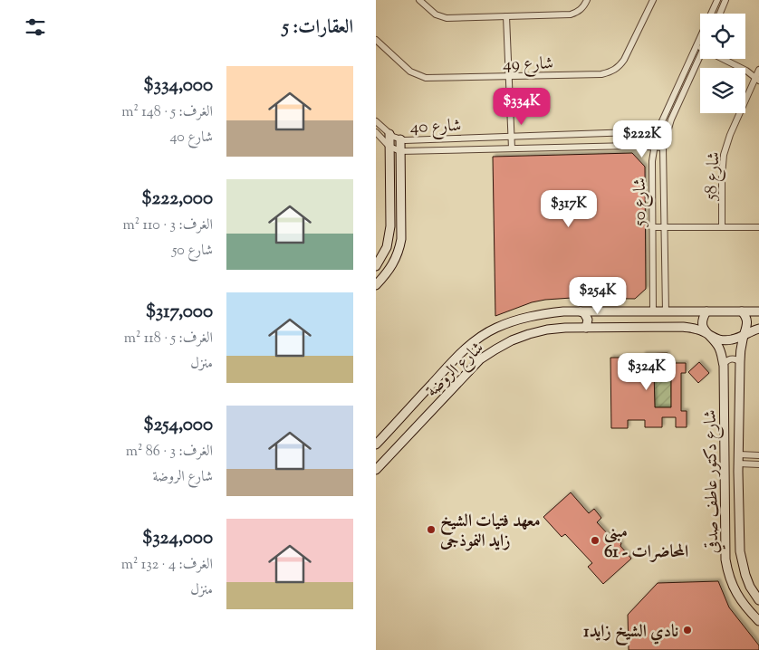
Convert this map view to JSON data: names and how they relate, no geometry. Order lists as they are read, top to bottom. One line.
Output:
{"streets":{"street":["شارع 49","شارع 40","شارع 58","شارع 50","شارع الروضة","شارع دكتور عاطف صدقي"]},"crossings":[["شارع 40","شارع 50"],["شارع 50","شارع الروضة"],["شارع الروضة","شارع دكتور عاطف صدقي"]],"places":["معهد فتيات الشيخ زايد النموذجى","مبنى المحاضرات - 61","نادي الشيخ زايد1"],"page":{"heading":"العقارات: 5","list":[{"name":"$334,000","note":"الغرف: 5 · 148 m² · شارع 40"},{"name":"$222,000","note":"الغرف: 3 · 110 m² · شارع 50"},{"name":"$317,000","note":"الغرف: 5 · 118 m² · منزل"},{"name":"$254,000","note":"الغرف: 3 · 86 m² · شارع الروضة"},{"name":"$324,000","note":"الغرف: 4 · 132 m² · منزل"}],"price":["$334K","$222K","$317K","$254K","$324K"]}}
